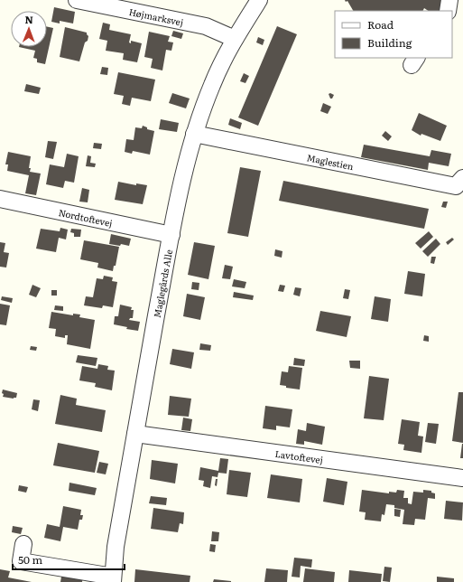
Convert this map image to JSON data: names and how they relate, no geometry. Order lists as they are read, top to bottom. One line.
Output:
{"streets":{"street":["Højmarksvej","Maglestien","Nordtoftevej","Maglegårds Alle","Lavtoftevej"]},"crossings":[["Højmarksvej","Maglegårds Alle"],["Maglestien","Maglegårds Alle"],["Nordtoftevej","Maglegårds Alle"],["Maglegårds Alle","Lavtoftevej"]],"legend":["Road","Building"],"scale_bar":"50 m","north":"top"}
